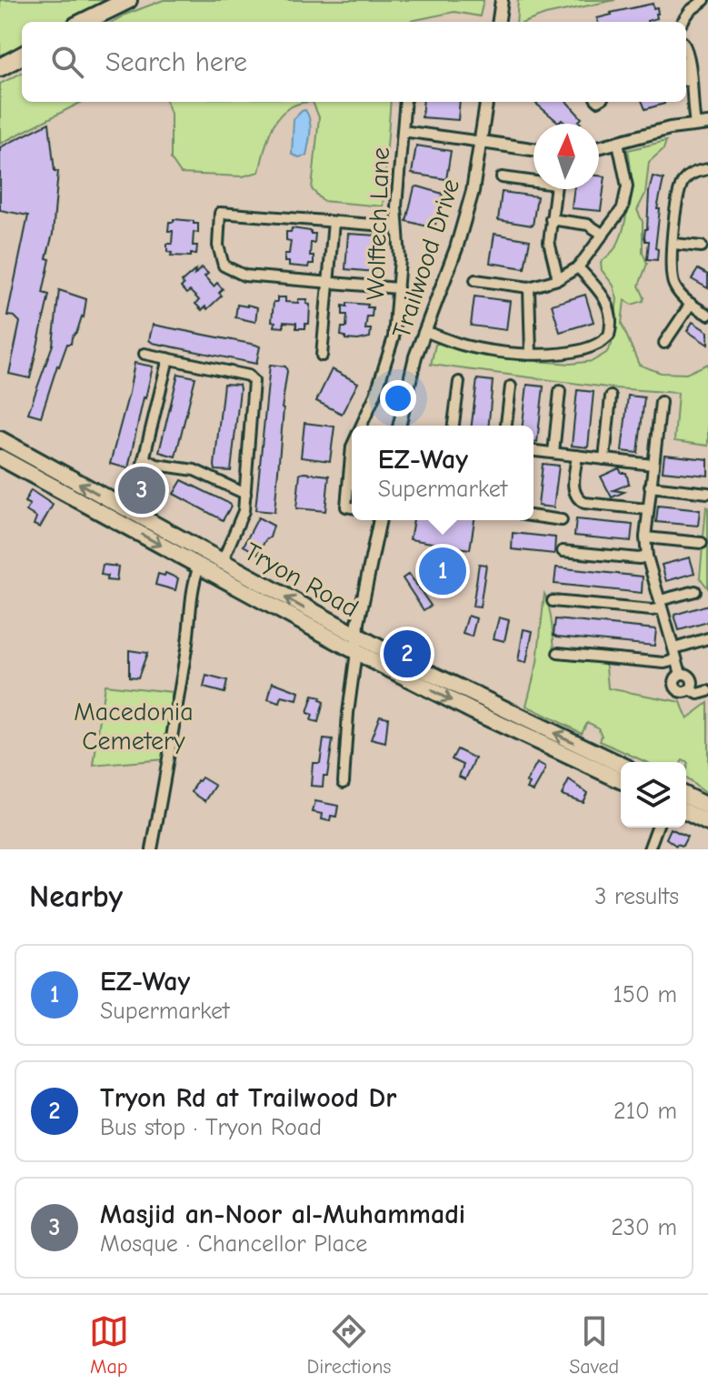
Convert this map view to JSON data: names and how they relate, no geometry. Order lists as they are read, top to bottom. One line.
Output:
{"streets":{"main road":["Tryon Road"],"street":["Wolftech Lane","Trailwood Drive"]},"parks":["Macedonia Cemetery"],"north":"top","page":{"search":"Search here","popup":["EZ-Way","Supermarket"],"pins":["3","1","2"],"heading":["Nearby","3 results"],"list":[{"mark":"1","name":"EZ-Way","note":"Supermarket","value":"150 m"},{"mark":"2","name":"Tryon Rd at Trailwood Dr","note":"Bus stop · Tryon Road","value":"210 m"},{"mark":"3","name":"Masjid an-Noor al-Muhammadi","note":"Mosque · Chancellor Place","value":"230 m"}],"nav":["Map","Directions","Saved"]}}
